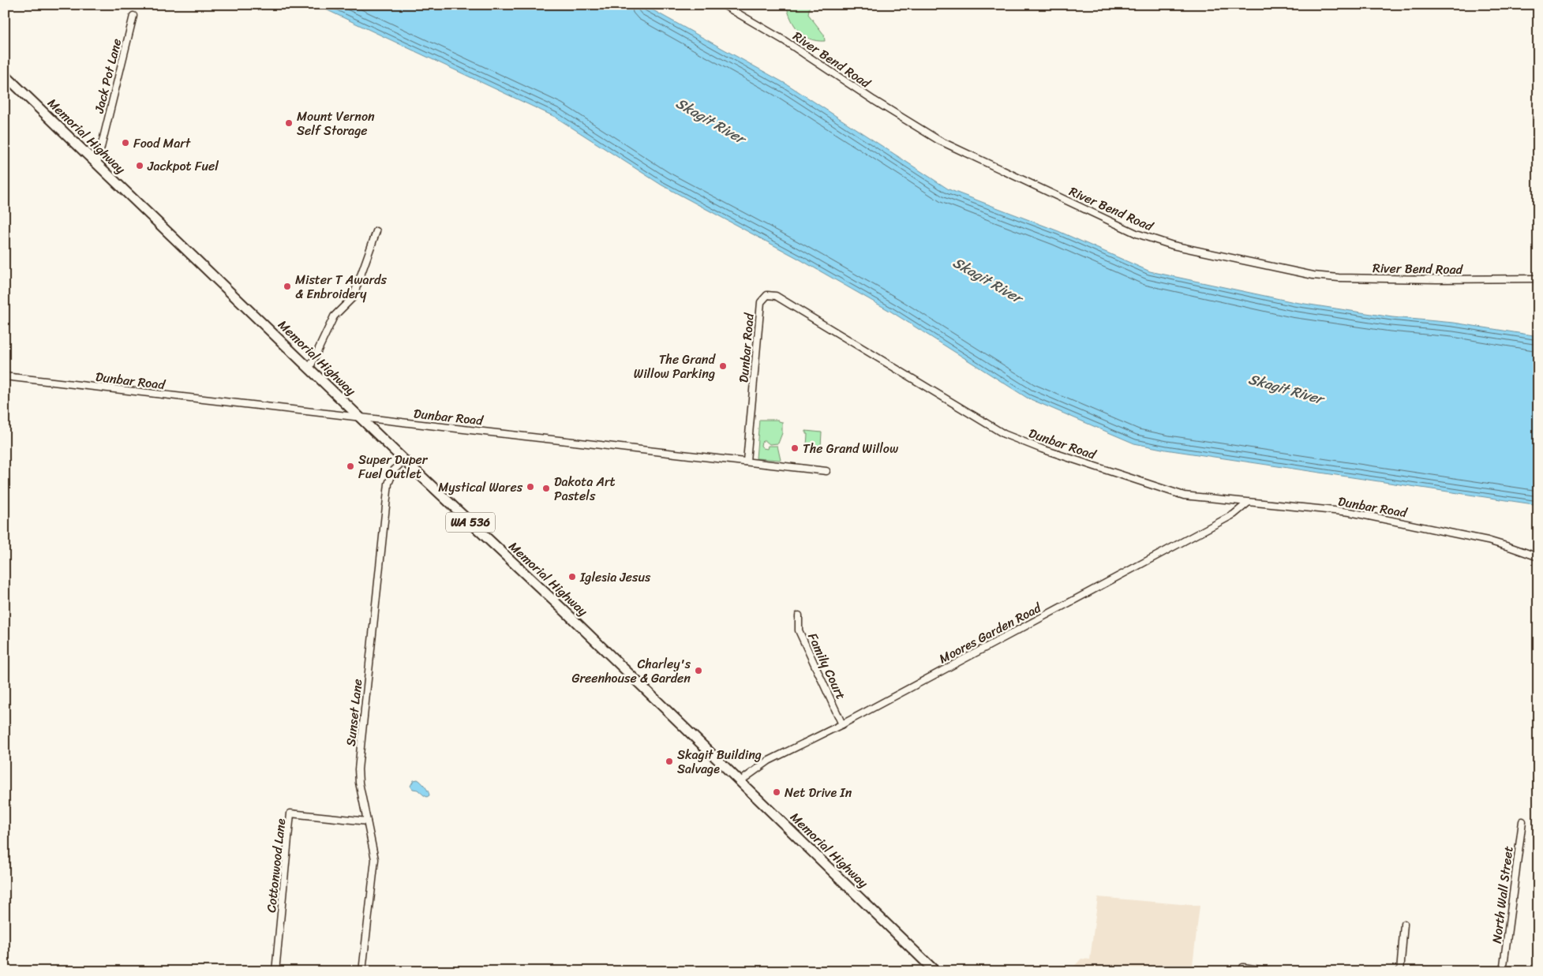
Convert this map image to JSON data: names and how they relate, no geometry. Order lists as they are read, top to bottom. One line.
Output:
{"streets":{"main road":["Memorial Highway","WA 536"],"street":["River Bend Road","Jack Pot Lane","Dunbar Road","Moores Garden Road","Family Court","Sunset Lane","Cottonwood Lane","North Wall Street"]},"crossings":[["Jack Pot Lane","Memorial Highway"],["Memorial Highway","Dunbar Road"],["Memorial Highway","Moores Garden Road"],["Memorial Highway","Sunset Lane"],["Dunbar Road","Moores Garden Road"],["Moores Garden Road","Family Court"],["Sunset Lane","Cottonwood Lane"]],"water":["Skagit River"],"places":["Mount Vernon Self Storage","Food Mart","Jackpot Fuel","Mister T Awards & Enbroidery","The Grand Willow Parking","The Grand Willow","Super Duper Fuel Outlet","Mystical Wares","Dakota Art Pastels","Iglesia Jesus","Charley's Greenhouse & Garden","Skagit Building Salvage","Net Drive In"]}
